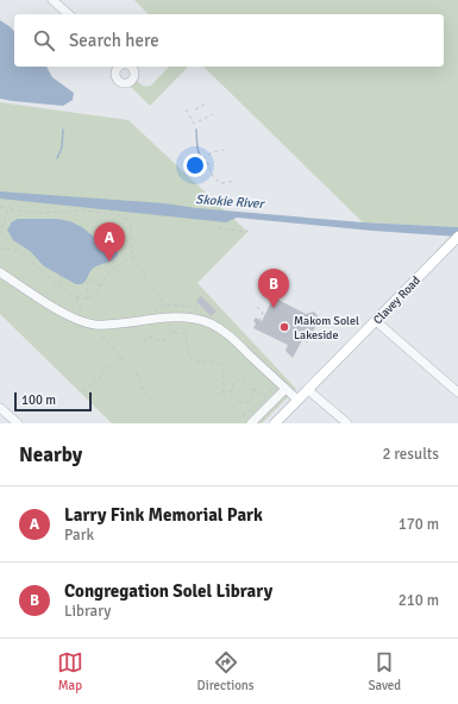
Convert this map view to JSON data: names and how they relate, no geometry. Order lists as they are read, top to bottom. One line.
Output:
{"streets":{"main road":["Clavey Road"]},"water":["Skokie River"],"places":["Makom Solel Lakeside"],"scale_bar":"100 m","page":{"search":"Search here","pins":["A","B"],"scale":"100 m","heading":["Nearby","2 results"],"list":[{"mark":"A","name":"Larry Fink Memorial Park","note":"Park","value":"170 m"},{"mark":"B","name":"Congregation Solel Library","note":"Library","value":"210 m"}],"nav":["Map","Directions","Saved"]}}
